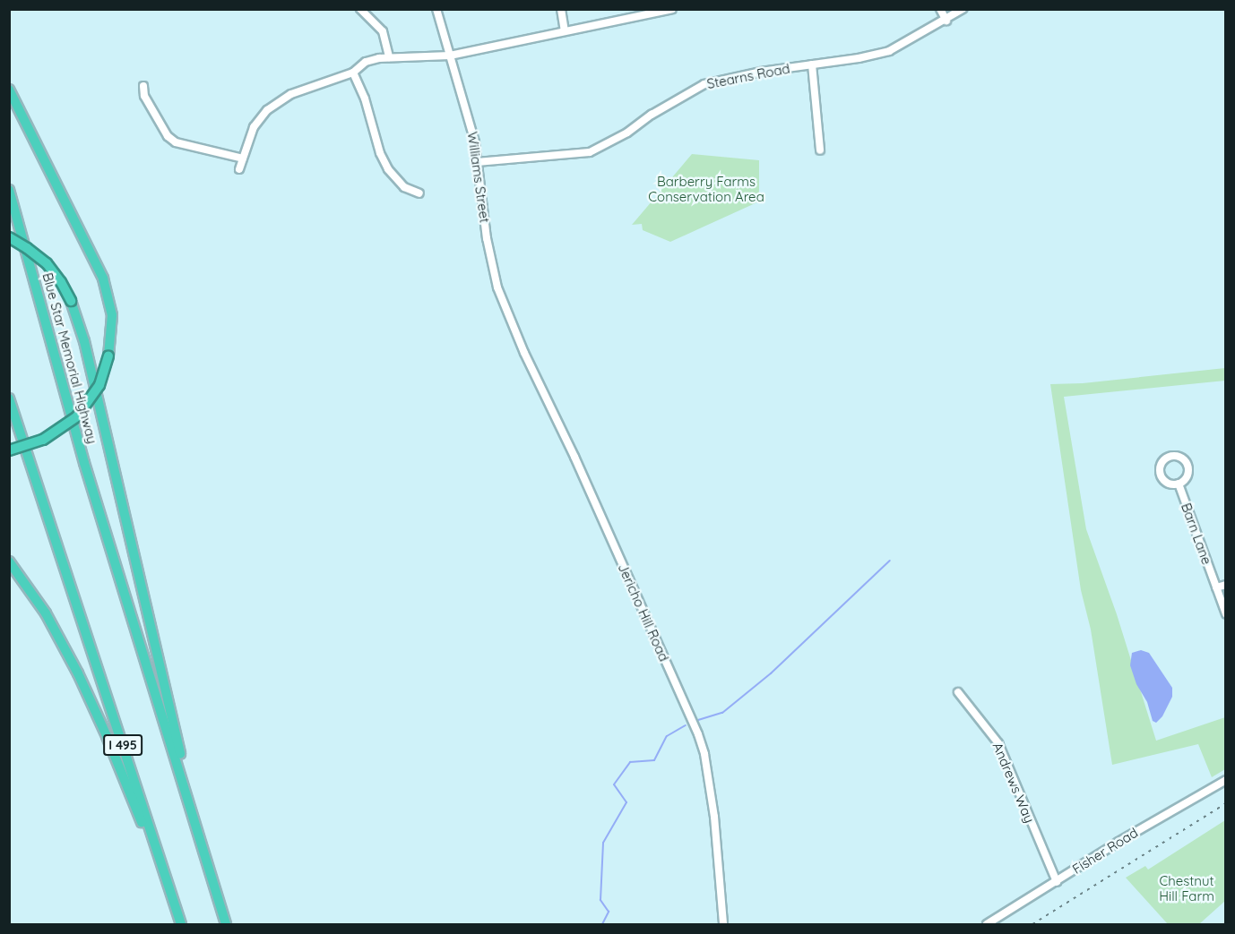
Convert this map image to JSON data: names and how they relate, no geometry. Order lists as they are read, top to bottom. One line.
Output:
{"streets":{"highway":["Blue Star Memorial Highway","I 495"],"street":["Stearns Road","Williams Street","Barn Lane","Jericho Hill Road","Andrews Way","Fisher Road"]},"crossings":[["Stearns Road","Williams Street"],["Williams Street","Jericho Hill Road"],["Andrews Way","Fisher Road"]],"parks":["Barberry Farms Conservation Area","Chestnut Hill Farm"]}
